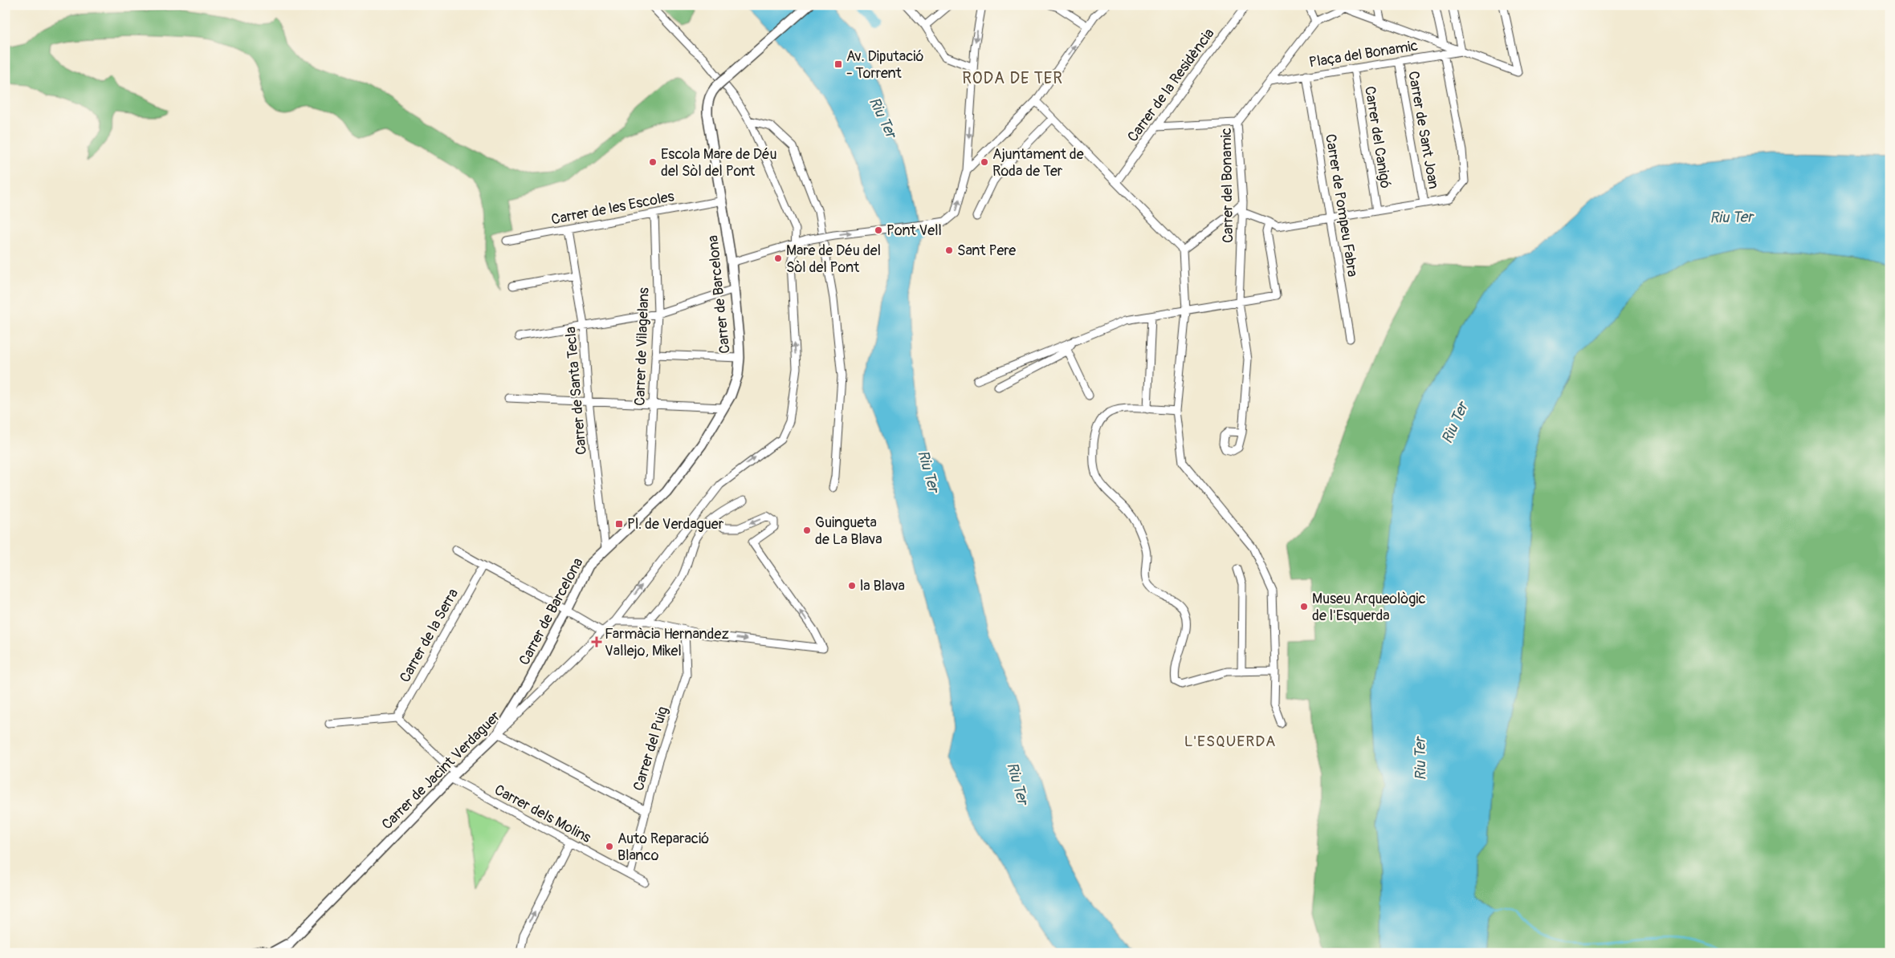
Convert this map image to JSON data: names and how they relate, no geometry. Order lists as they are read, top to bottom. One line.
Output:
{"streets":{"street":["Plaça del Bonamic","Carrer de la Residència","Carrer de Sant Joan","Carrer del Canigó","Carrer del Bonamic","Carrer de Pompeu Fabra","Carrer de les Escoles","Carrer de Barcelona","Carrer de Vilagelans","Carrer de Santa Tecla","Carrer de la Serra","Carrer del Puig","Carrer de Jacint Verdaguer","Carrer dels Molins"]},"crossings":[["Plaça del Bonamic","Carrer de Sant Joan"],["Plaça del Bonamic","Carrer del Canigó"],["Plaça del Bonamic","Carrer del Bonamic"],["Plaça del Bonamic","Carrer de Pompeu Fabra"],["Carrer de les Escoles","Carrer de Barcelona"],["Carrer de les Escoles","Carrer de Vilagelans"],["Carrer de les Escoles","Carrer de Santa Tecla"],["Carrer de Barcelona","Carrer de Santa Tecla"],["Carrer de Barcelona","Carrer de Jacint Verdaguer"],["Carrer del Puig","Carrer dels Molins"],["Carrer de Jacint Verdaguer","Carrer dels Molins"]],"one_way":["Carrer de Jacint Verdaguer"],"districts":["RODA DE TER","L'ESQUERDA"],"water":["Riu Ter"],"places":{"transit":["Av. Diputació - Torrent","Pl. de Verdaguer"],"other":["Escola Mare de Déu del Sòl del Pont","Ajuntament de Roda de Ter","Pont Vell","Sant Pere","Mare de Déu del Sòl del Pont","Guingueta de La Blava","la Blava","Museu Arqueològic de l'Esquerda","Auto Reparació Blanco"],"health":["Farmàcia Hernandez Vallejo, Mikel"]}}
